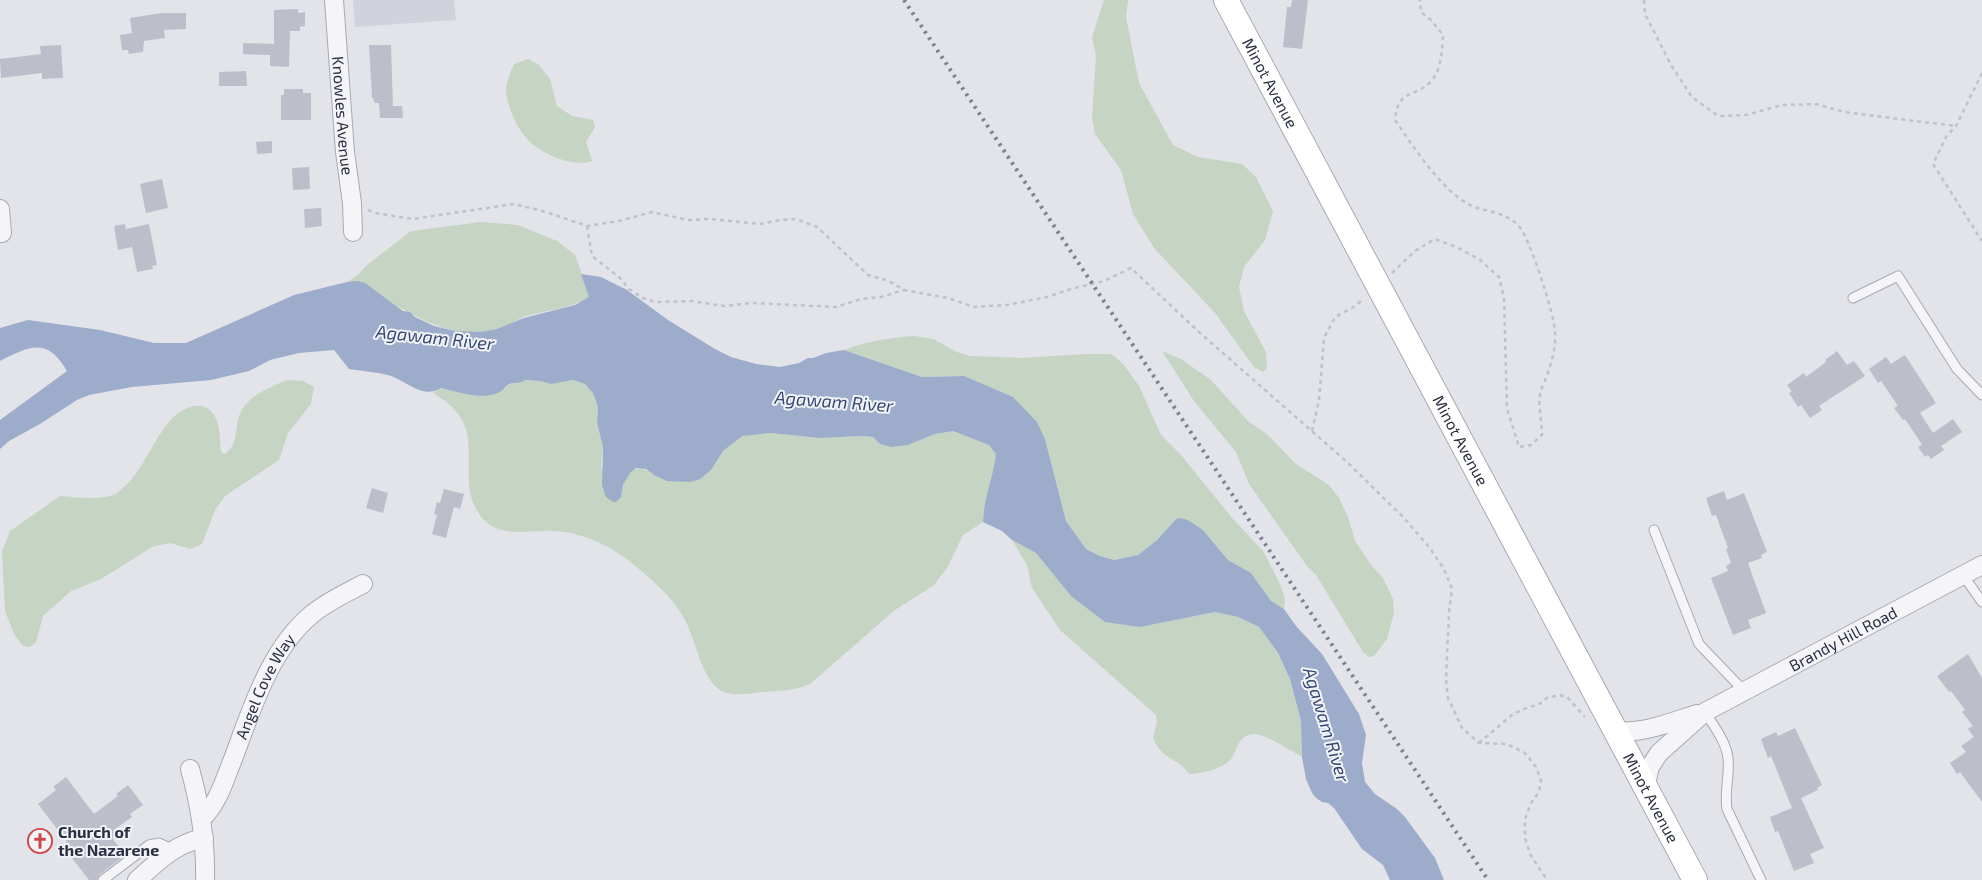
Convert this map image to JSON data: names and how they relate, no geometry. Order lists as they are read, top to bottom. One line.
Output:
{"streets":{"main road":["Minot Avenue"],"street":["Knowles Avenue","Brandy Hill Road","Angel Cove Way"]},"crossings":[["Minot Avenue","Brandy Hill Road"]],"water":["Agawam River"],"places":{"church":["Church of the Nazarene"]}}
